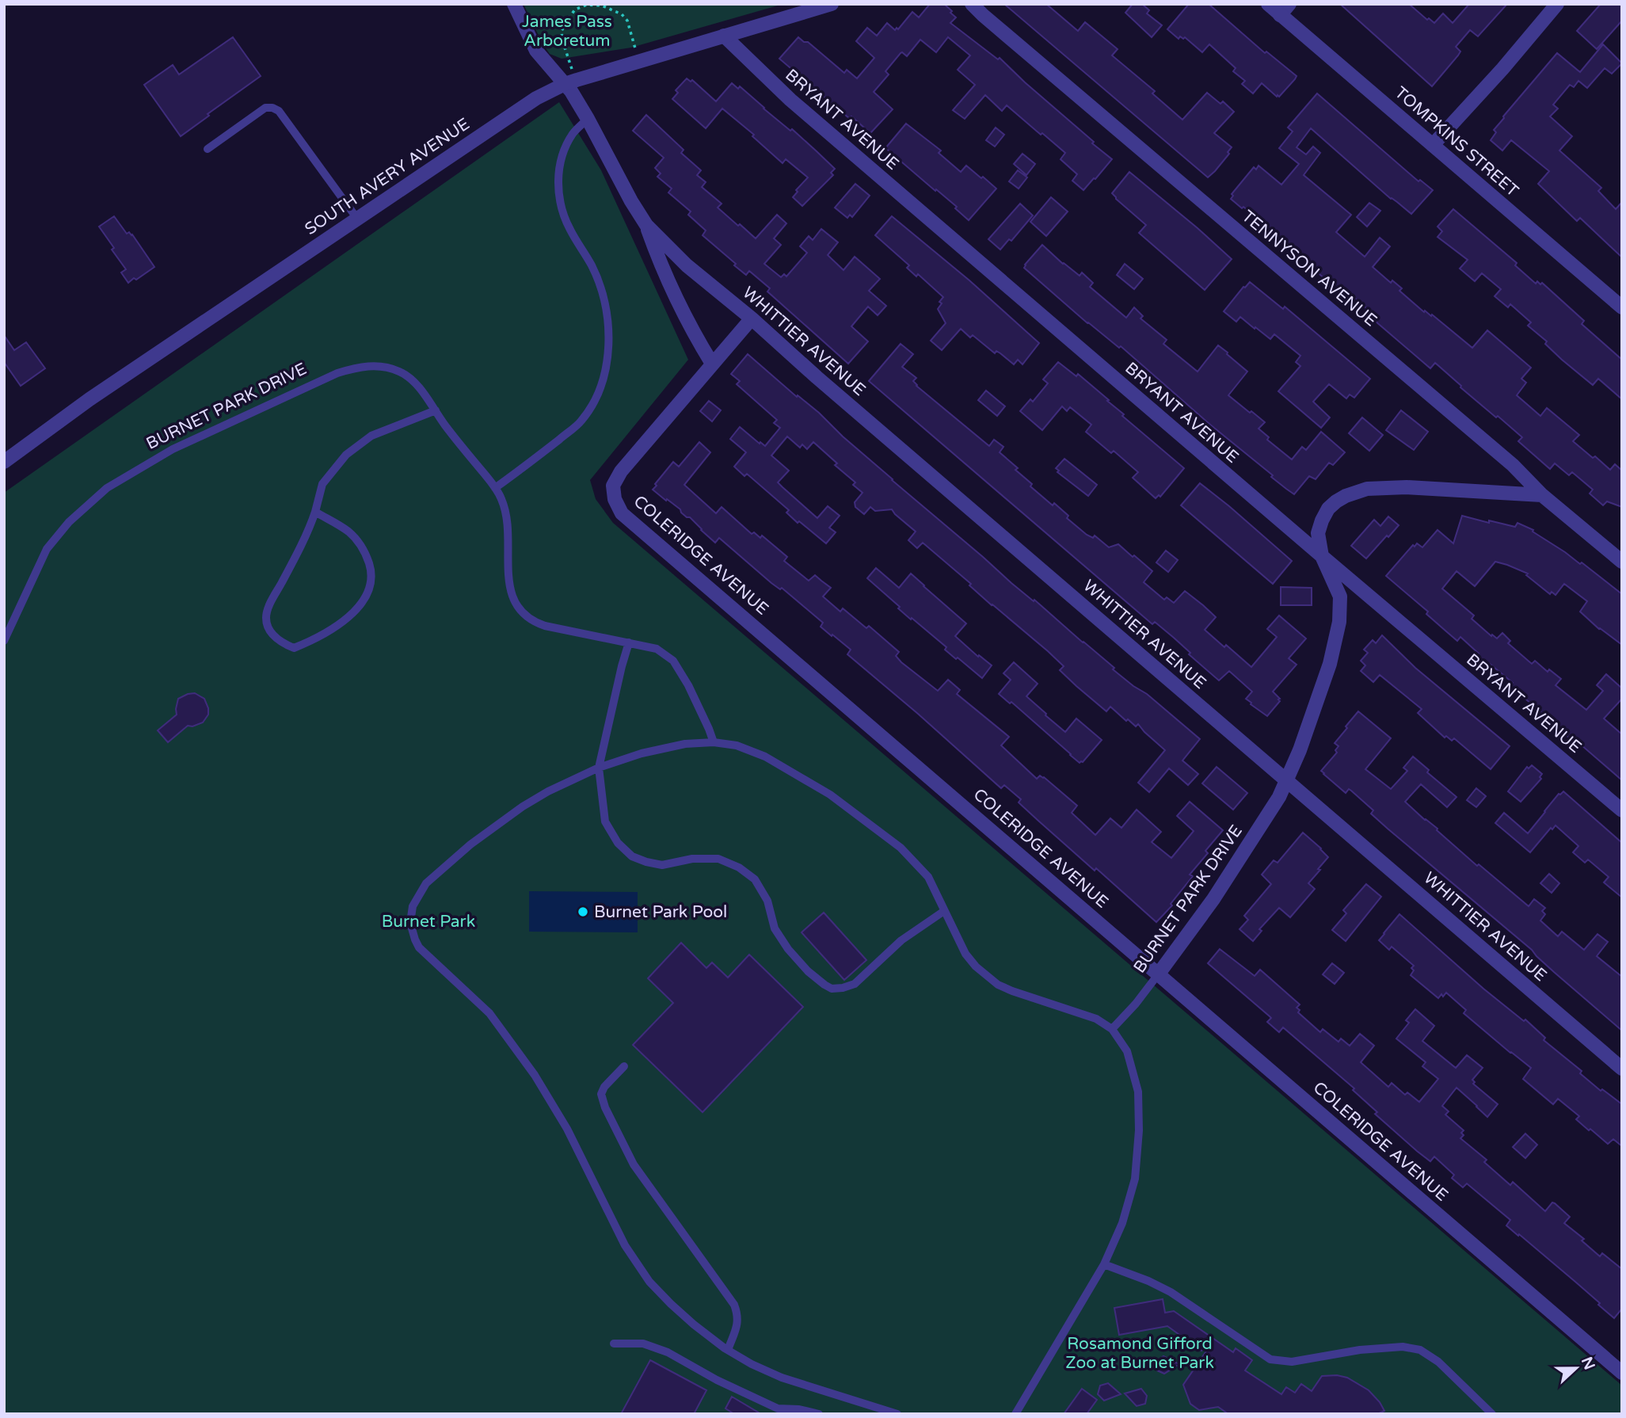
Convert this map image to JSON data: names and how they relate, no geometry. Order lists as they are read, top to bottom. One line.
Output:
{"streets":{"street":["BRYANT AVENUE","TOMPKINS STREET","SOUTH AVERY AVENUE","TENNYSON AVENUE","WHITTIER AVENUE","BURNET PARK DRIVE","COLERIDGE AVENUE"]},"crossings":[["BRYANT AVENUE","SOUTH AVERY AVENUE"],["BRYANT AVENUE","BURNET PARK DRIVE"],["SOUTH AVERY AVENUE","WHITTIER AVENUE"],["TENNYSON AVENUE","BURNET PARK DRIVE"],["WHITTIER AVENUE","BURNET PARK DRIVE"],["WHITTIER AVENUE","COLERIDGE AVENUE"],["BURNET PARK DRIVE","COLERIDGE AVENUE"]],"parks":["James Pass Arboretum","Burnet Park","Rosamond Gifford Zoo at Burnet Park"],"places":["Burnet Park Pool"],"north":"right"}
